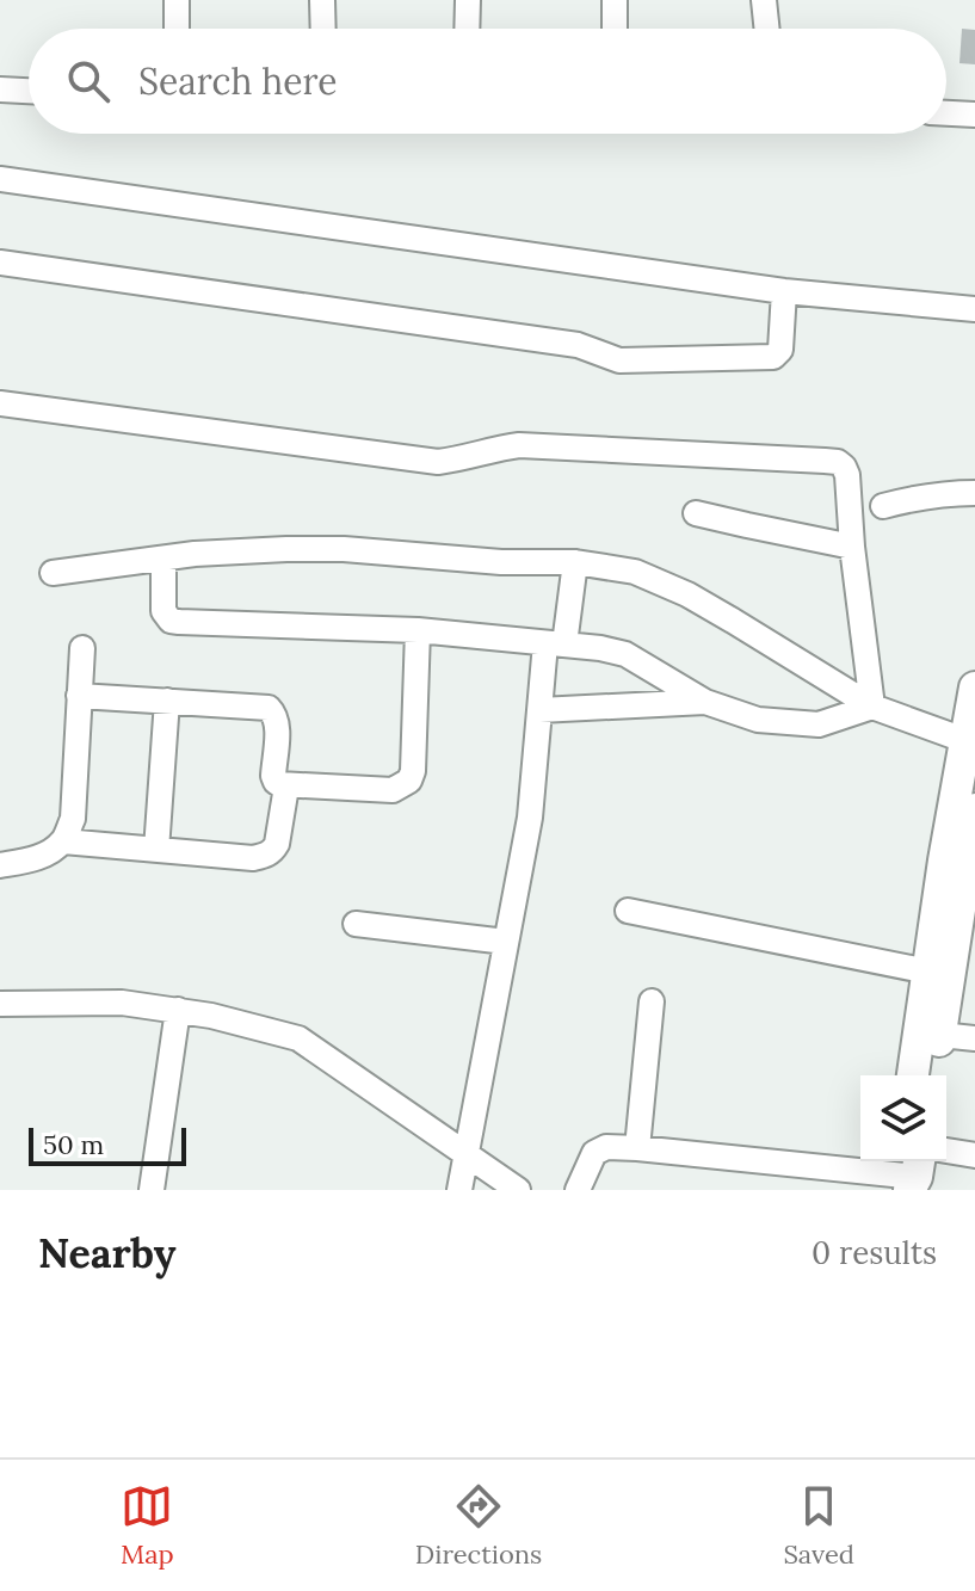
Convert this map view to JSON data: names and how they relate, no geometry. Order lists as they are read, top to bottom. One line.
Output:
{"scale_bar":"50 m","page":{"search":"Search here","scale":"50 m","heading":["Nearby","0 results"],"nav":["Map","Directions","Saved"]}}
